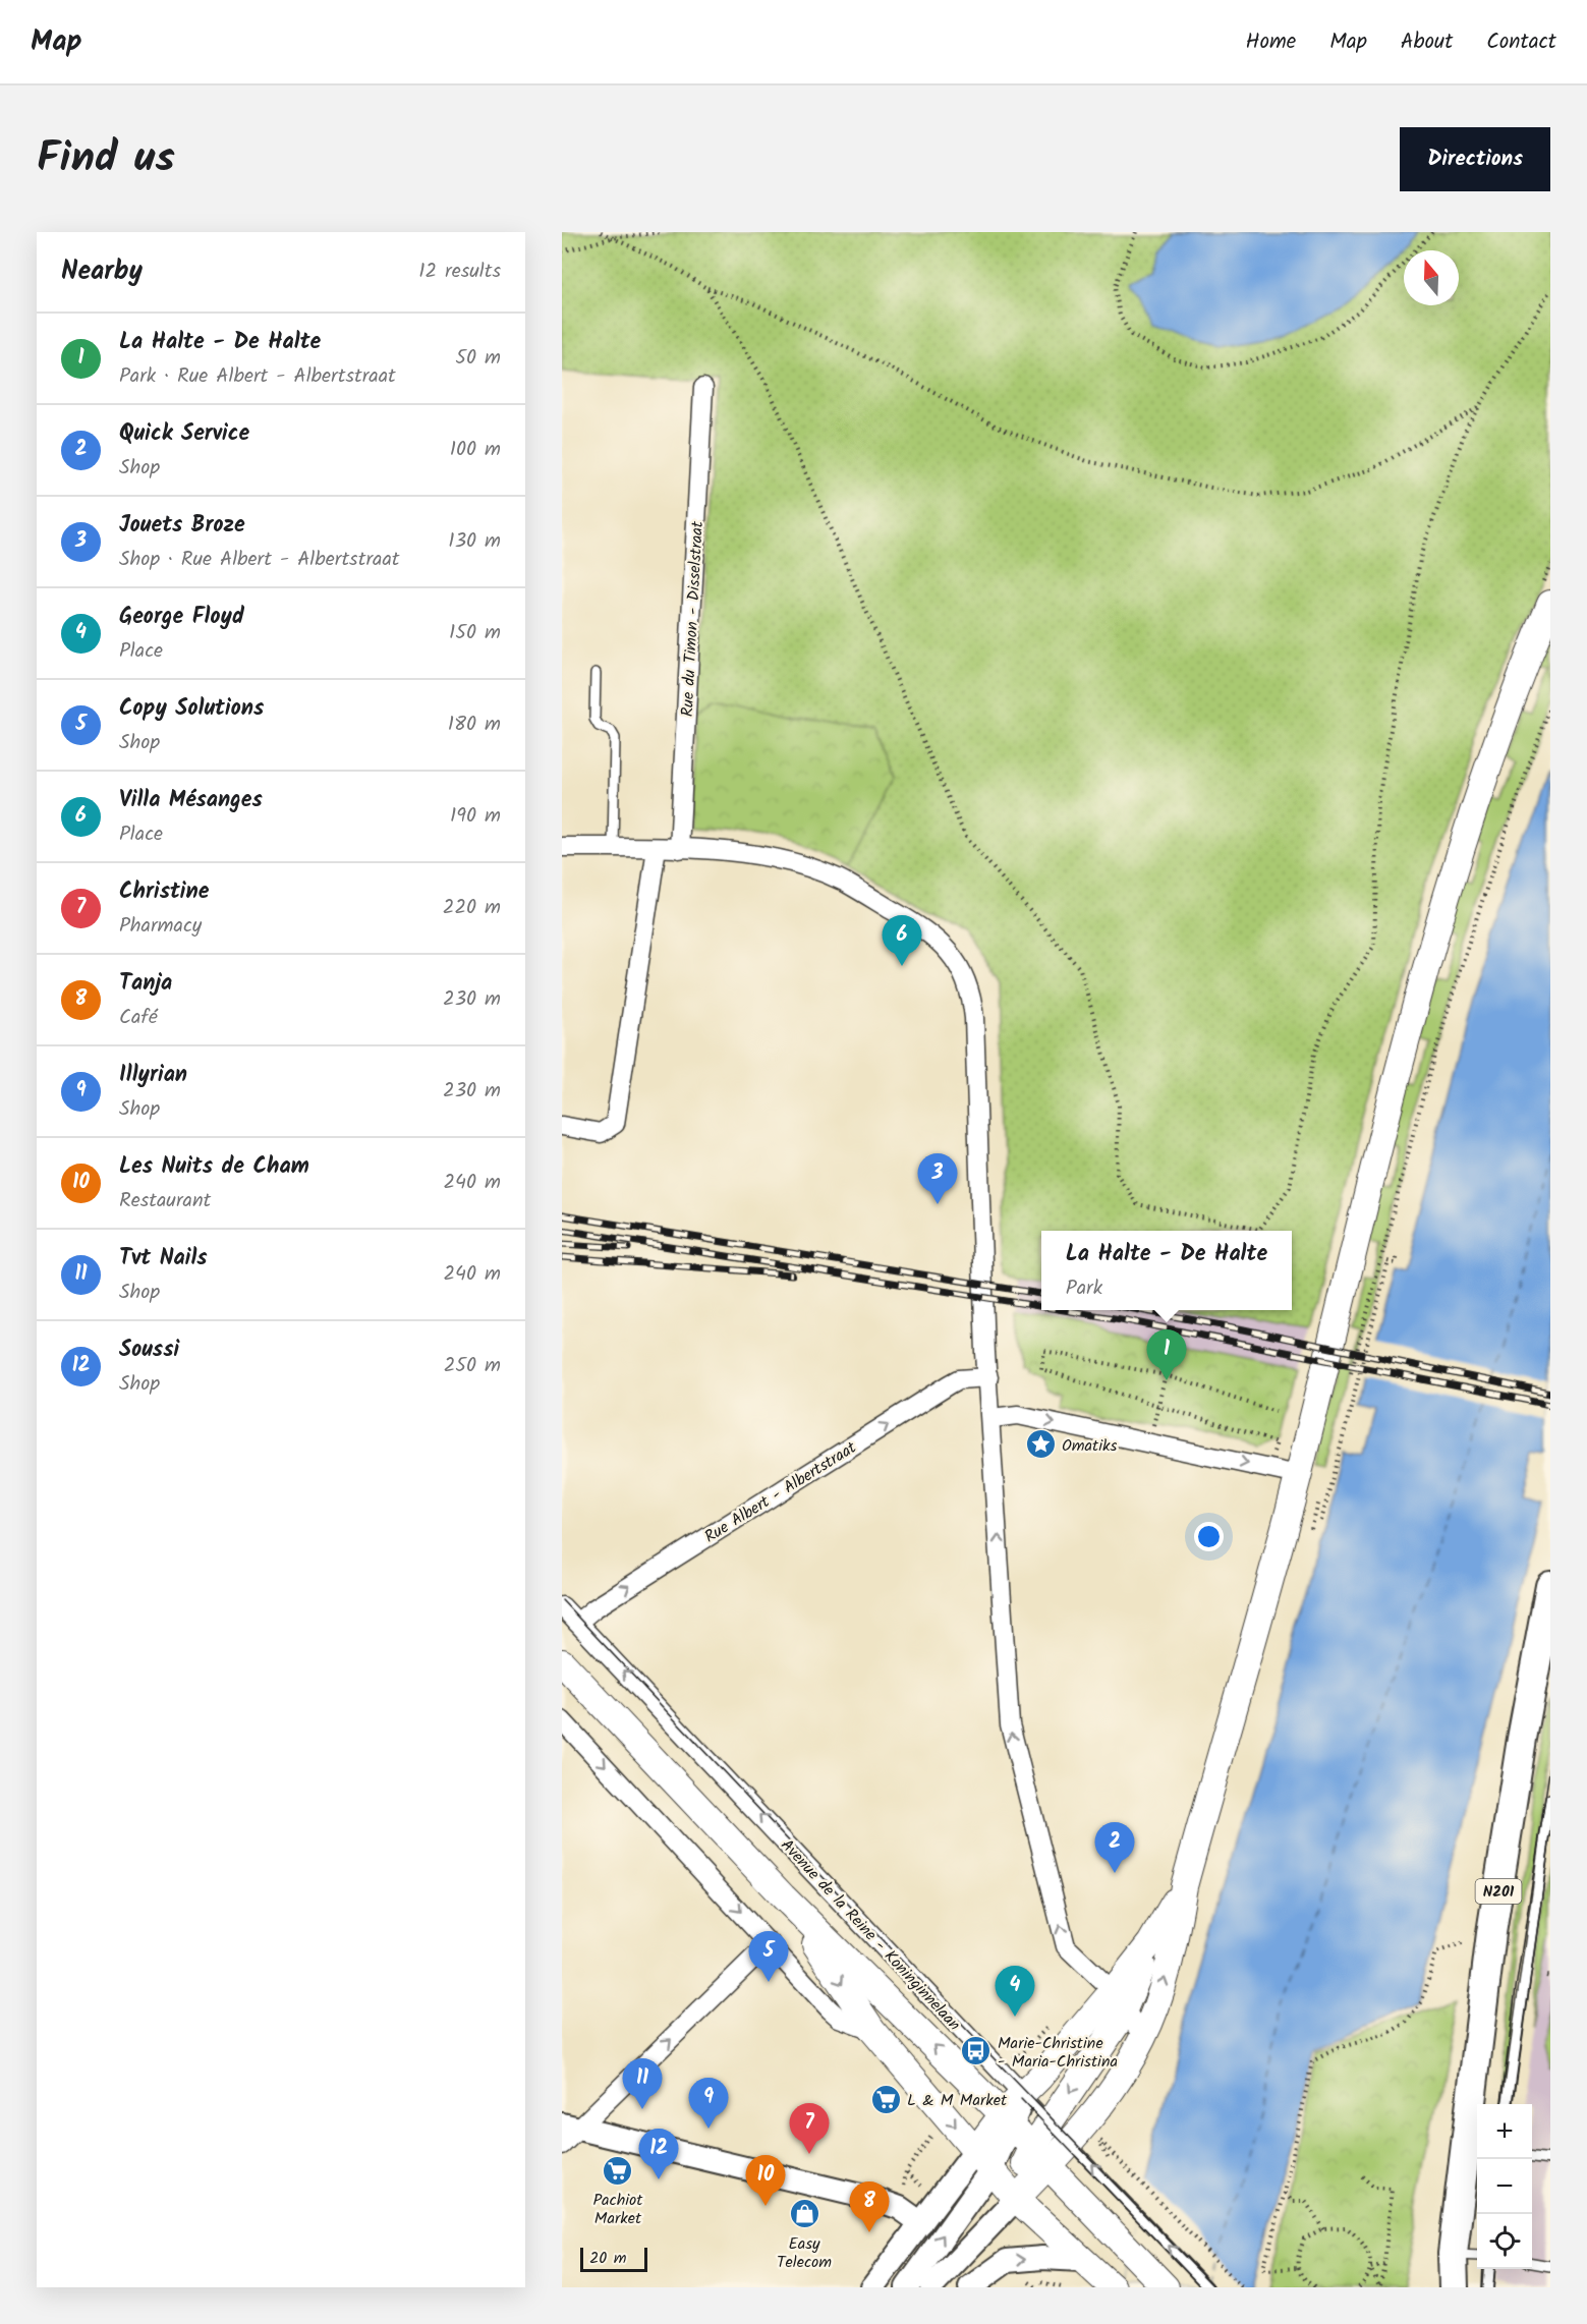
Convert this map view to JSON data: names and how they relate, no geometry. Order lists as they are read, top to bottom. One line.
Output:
{"streets":{"main road":["N201","Avenue de la Reine - Koninginnelaan"],"street":["Rue du Timon - Disselstraat","Rue Albert - Albertstraat"]},"crossings":[["Rue Albert - Albertstraat","Avenue de la Reine - Koninginnelaan"]],"one_way":["Rue Albert - Albertstraat"],"places":{"place":["Omatiks"],"bus stop":["Marie-Christine - Maria-Christina"],"supermarket":["L & M Market","Pachiot Market"],"shop":["Easy Telecom"]},"scale_bar":"20 m","north":"top","page":{"header":"Map","nav":["Home","Map","About","Contact"],"title":"Find us","buttons":"Directions","heading":["Nearby","12 results"],"list":[{"mark":"1","name":"La Halte - De Halte","note":"Park · Rue Albert - Albertstraat","value":"50 m"},{"mark":"2","name":"Quick Service","note":"Shop","value":"100 m"},{"mark":"3","name":"Jouets Broze","note":"Shop · Rue Albert - Albertstraat","value":"130 m"},{"mark":"4","name":"George Floyd","note":"Place","value":"150 m"},{"mark":"5","name":"Copy Solutions","note":"Shop","value":"180 m"},{"mark":"6","name":"Villa Mésanges","note":"Place","value":"190 m"},{"mark":"7","name":"Christine","note":"Pharmacy","value":"220 m"},{"mark":"8","name":"Tanja","note":"Café","value":"230 m"},{"mark":"9","name":"Illyrian","note":"Shop","value":"230 m"},{"mark":"10","name":"Les Nuits de Cham","note":"Restaurant","value":"240 m"},{"mark":"11","name":"Tvt Nails","note":"Shop","value":"240 m"},{"mark":"12","name":"Soussi","note":"Shop","value":"250 m"}],"pins":["6","3","1","2","5","4","11","9","7","12","10","8"],"popup":["La Halte - De Halte","Park"],"map_buttons":["+","−"],"scale":"20 m"}}
